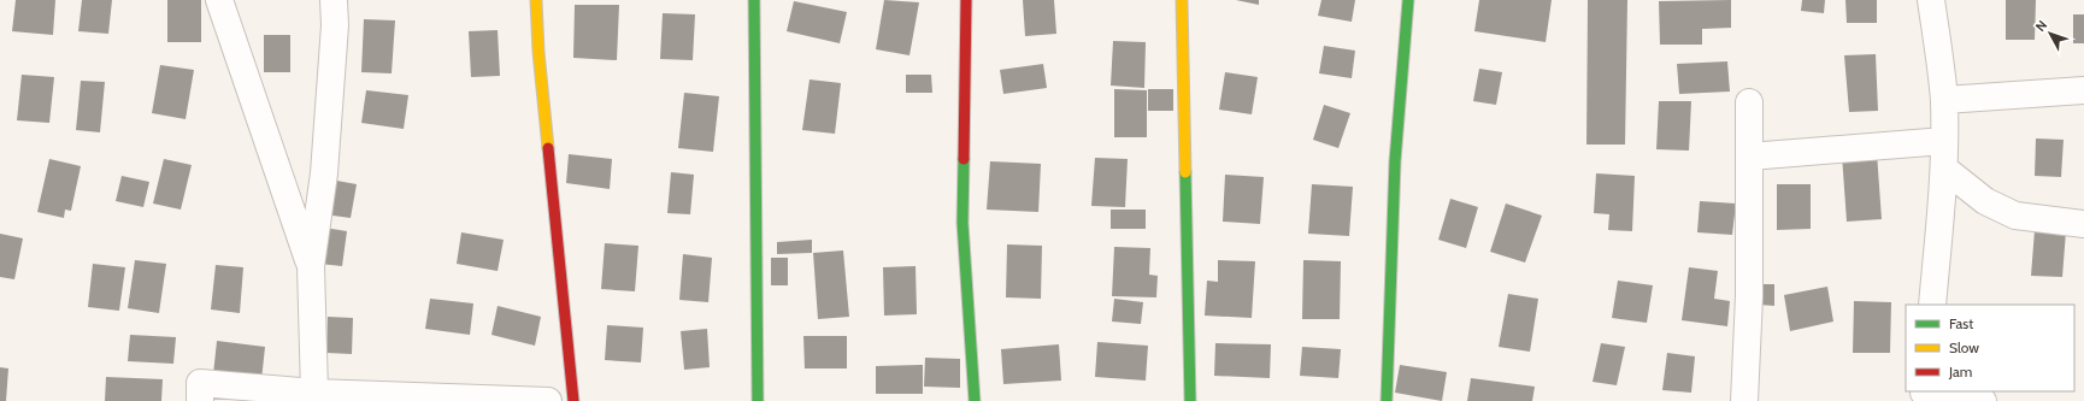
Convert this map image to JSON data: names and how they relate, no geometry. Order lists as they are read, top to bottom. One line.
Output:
{"legend":["Fast","Slow","Jam"],"north":"top left"}
